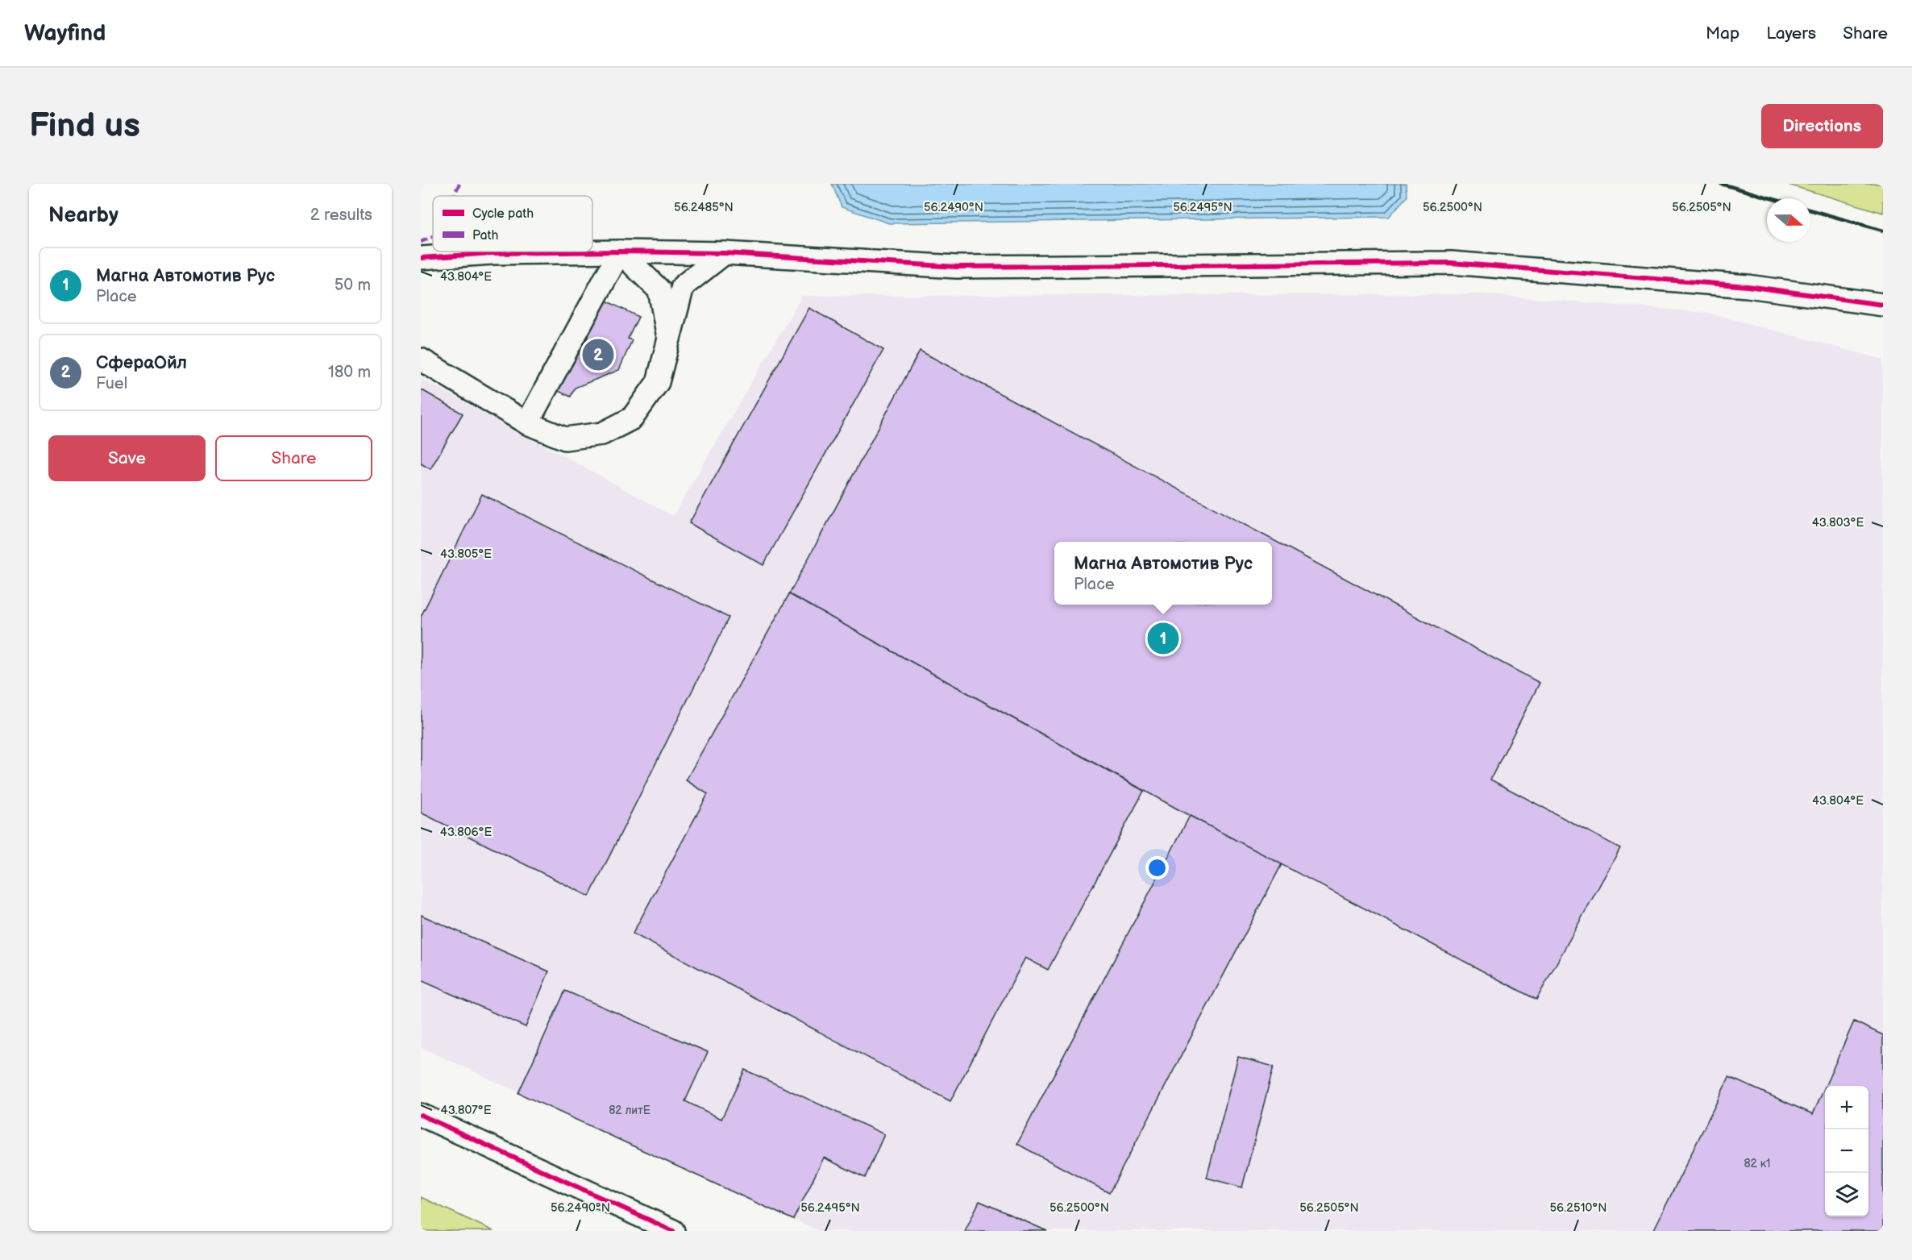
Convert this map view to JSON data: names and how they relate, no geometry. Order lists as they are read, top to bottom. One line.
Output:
{"house_numbers":["82 литЕ","82 к1"],"legend":["Cycle path","Path"],"north":"right","page":{"header":"Wayfind","nav":["Map","Layers","Share"],"buttons":["Directions",["Save","Share"]],"title":"Find us","heading":["Nearby","2 results"],"list":[{"mark":"1","name":"Магна Автомотив Рус","note":"Place","value":"50 m"},{"mark":"2","name":"СфераОйл","note":"Fuel","value":"180 m"}],"pins":["2","1"],"popup":["Магна Автомотив Рус","Place"],"map_buttons":["+","−"]},"coordinates":["56.2485°N","56.2490°N","56.2495°N","56.2500°N","56.2505°N","43.804°E","43.803°E","43.805°E","43.806°E","43.807°E","56.2510°N"]}
